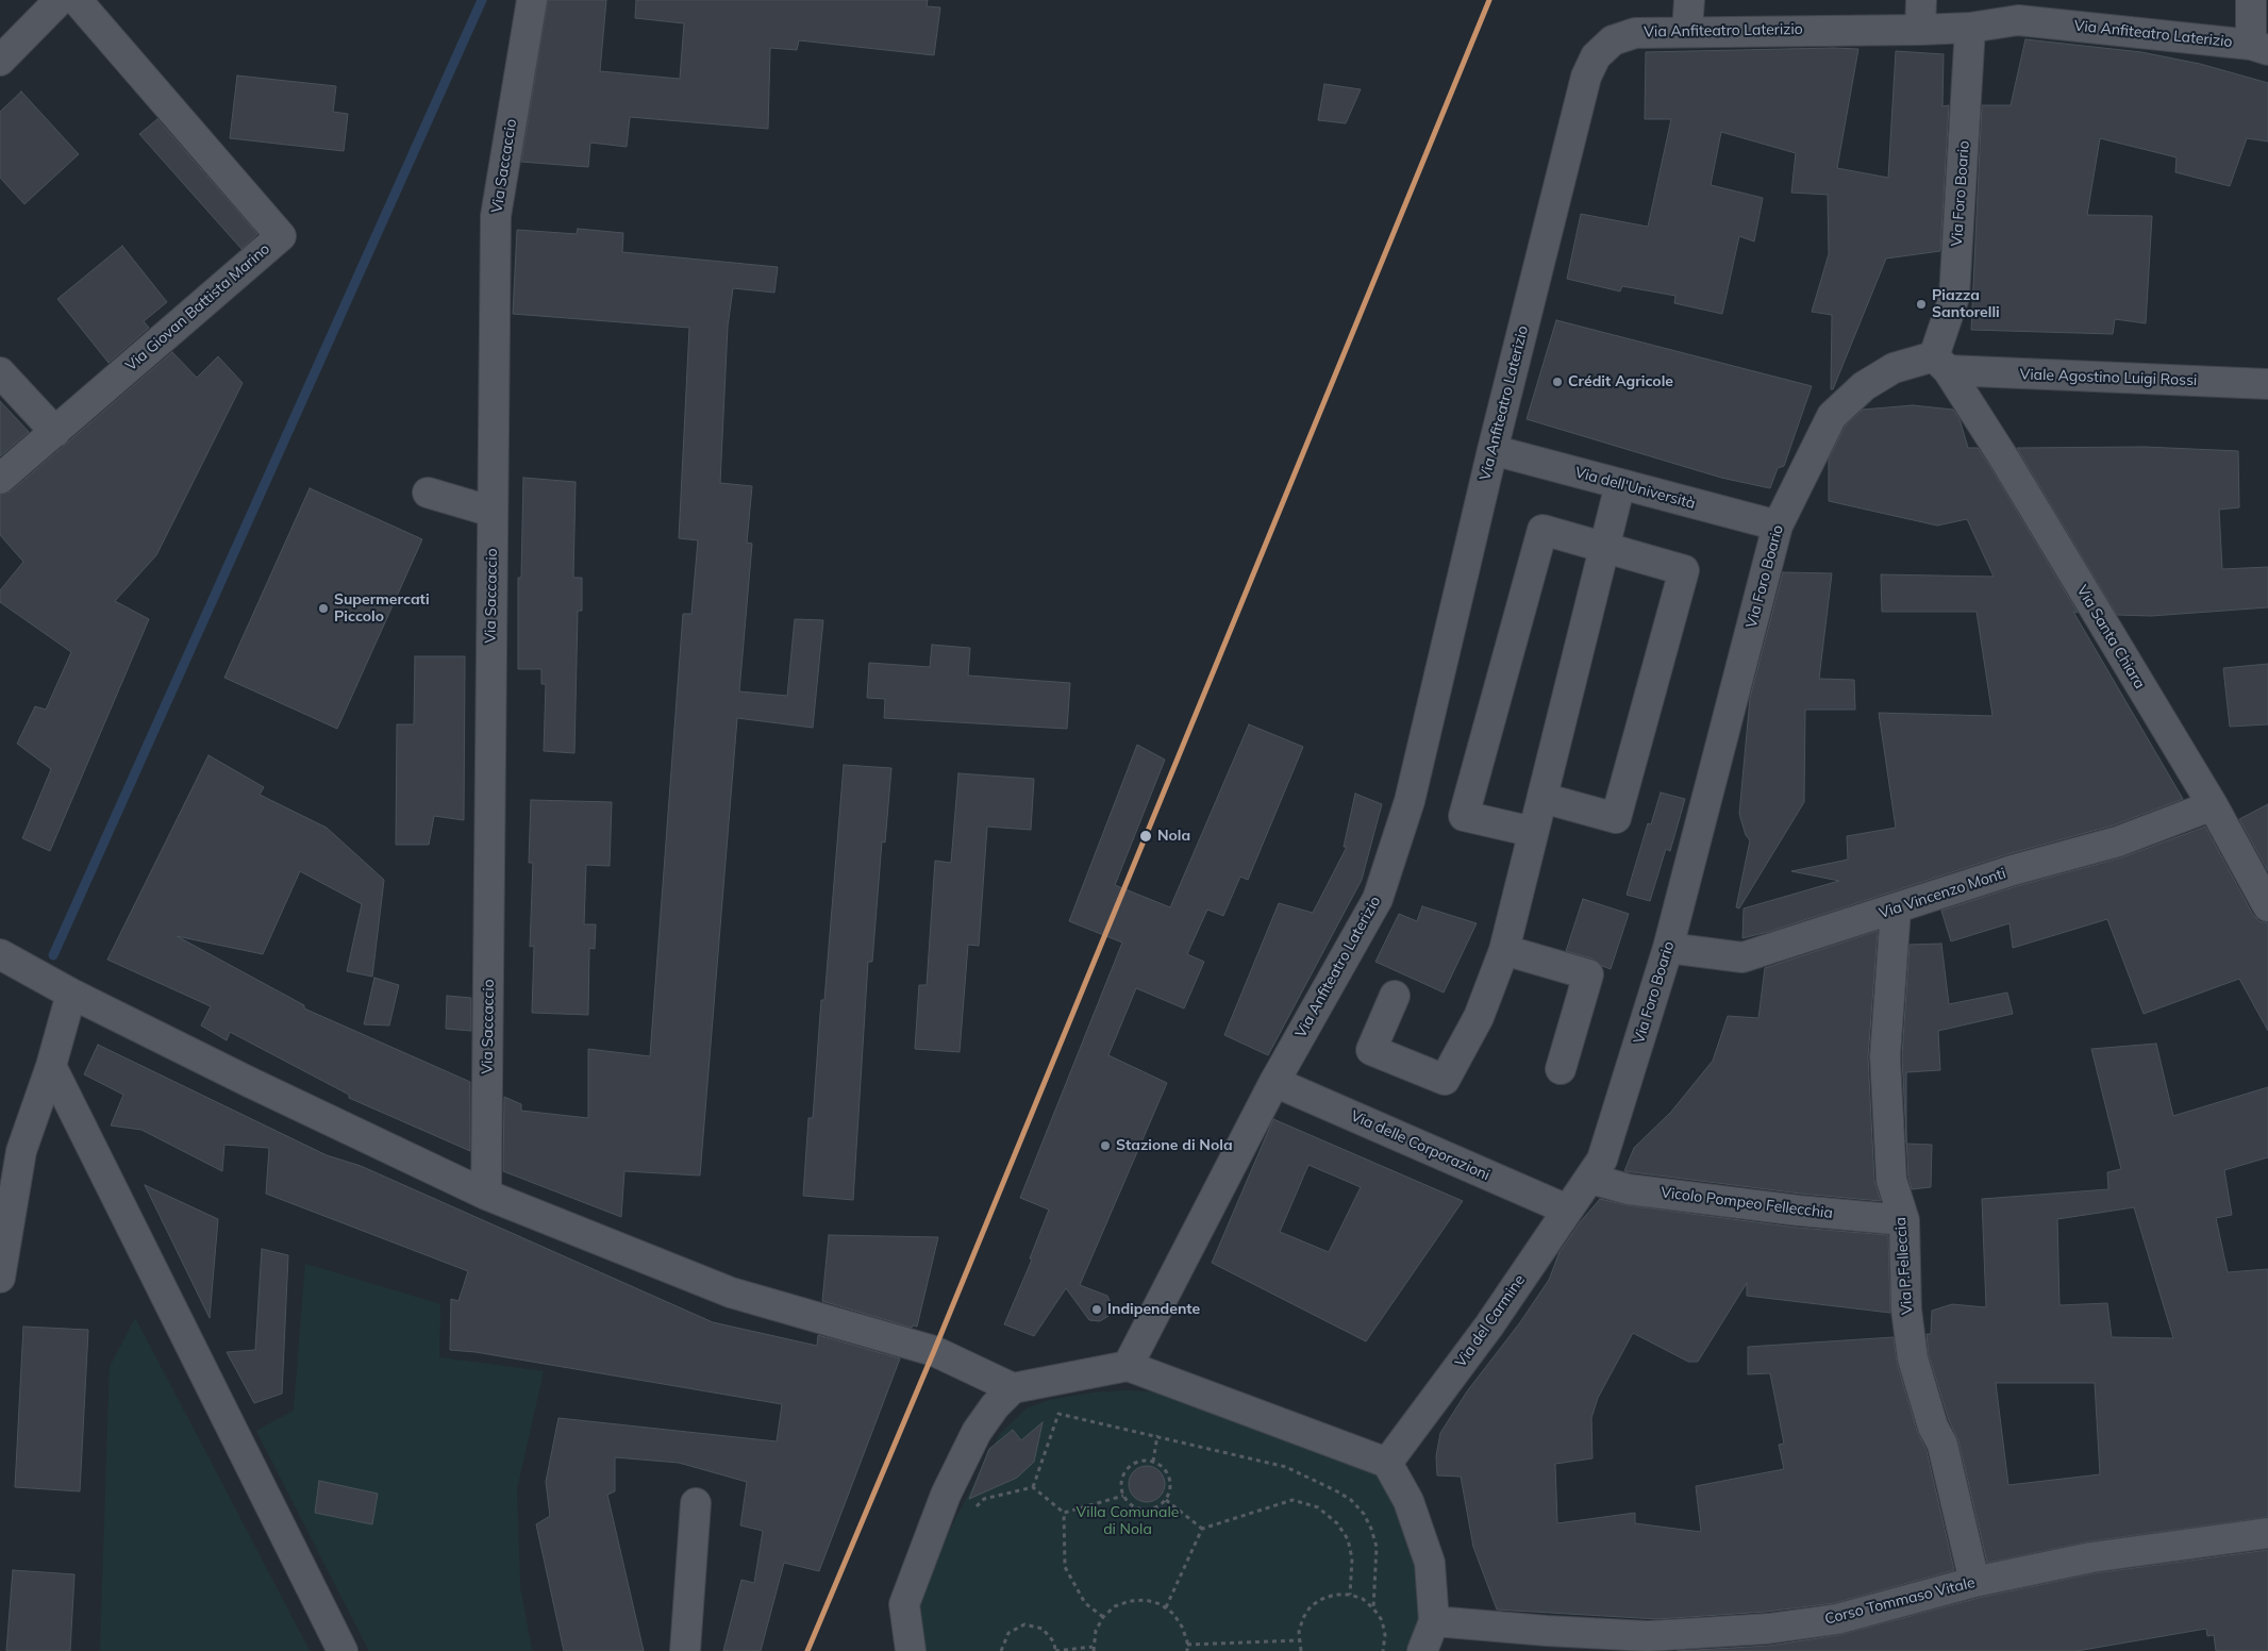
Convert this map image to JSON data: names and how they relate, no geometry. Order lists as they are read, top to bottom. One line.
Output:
{"streets":{"street":["Via Anfiteatro Laterizio","Via Saccaccio","Via Foro Boario","Via Giovan Battista Marino","Viale Agostino Luigi Rossi","Via dell'Università","Via Santa Chiara","Via Vincenzo Monti","Via delle Corporazioni","Vicolo Pompeo Fellecchia","Via P.Felleccia","Via del Carmine","Corso Tommaso Vitale"]},"crossings":[["Via Anfiteatro Laterizio","Via Foro Boario"],["Via Anfiteatro Laterizio","Via dell'Università"],["Via Anfiteatro Laterizio","Via delle Corporazioni"],["Via Foro Boario","Viale Agostino Luigi Rossi"],["Via Foro Boario","Via dell'Università"],["Via Foro Boario","Via Santa Chiara"],["Via Foro Boario","Via Vincenzo Monti"],["Via Foro Boario","Vicolo Pompeo Fellecchia"],["Via Foro Boario","Via del Carmine"],["Viale Agostino Luigi Rossi","Via Santa Chiara"],["Via Santa Chiara","Via Vincenzo Monti"],["Via Vincenzo Monti","Via P.Felleccia"],["Via delle Corporazioni","Via del Carmine"],["Vicolo Pompeo Fellecchia","Via P.Felleccia"],["Vicolo Pompeo Fellecchia","Via del Carmine"],["Via P.Felleccia","Corso Tommaso Vitale"]],"parks":["Villa Comunale di Nola"],"places":["Piazza Santorelli","Crédit Agricole","Supermercati Piccolo","Nola","Stazione di Nola","Indipendente"]}
